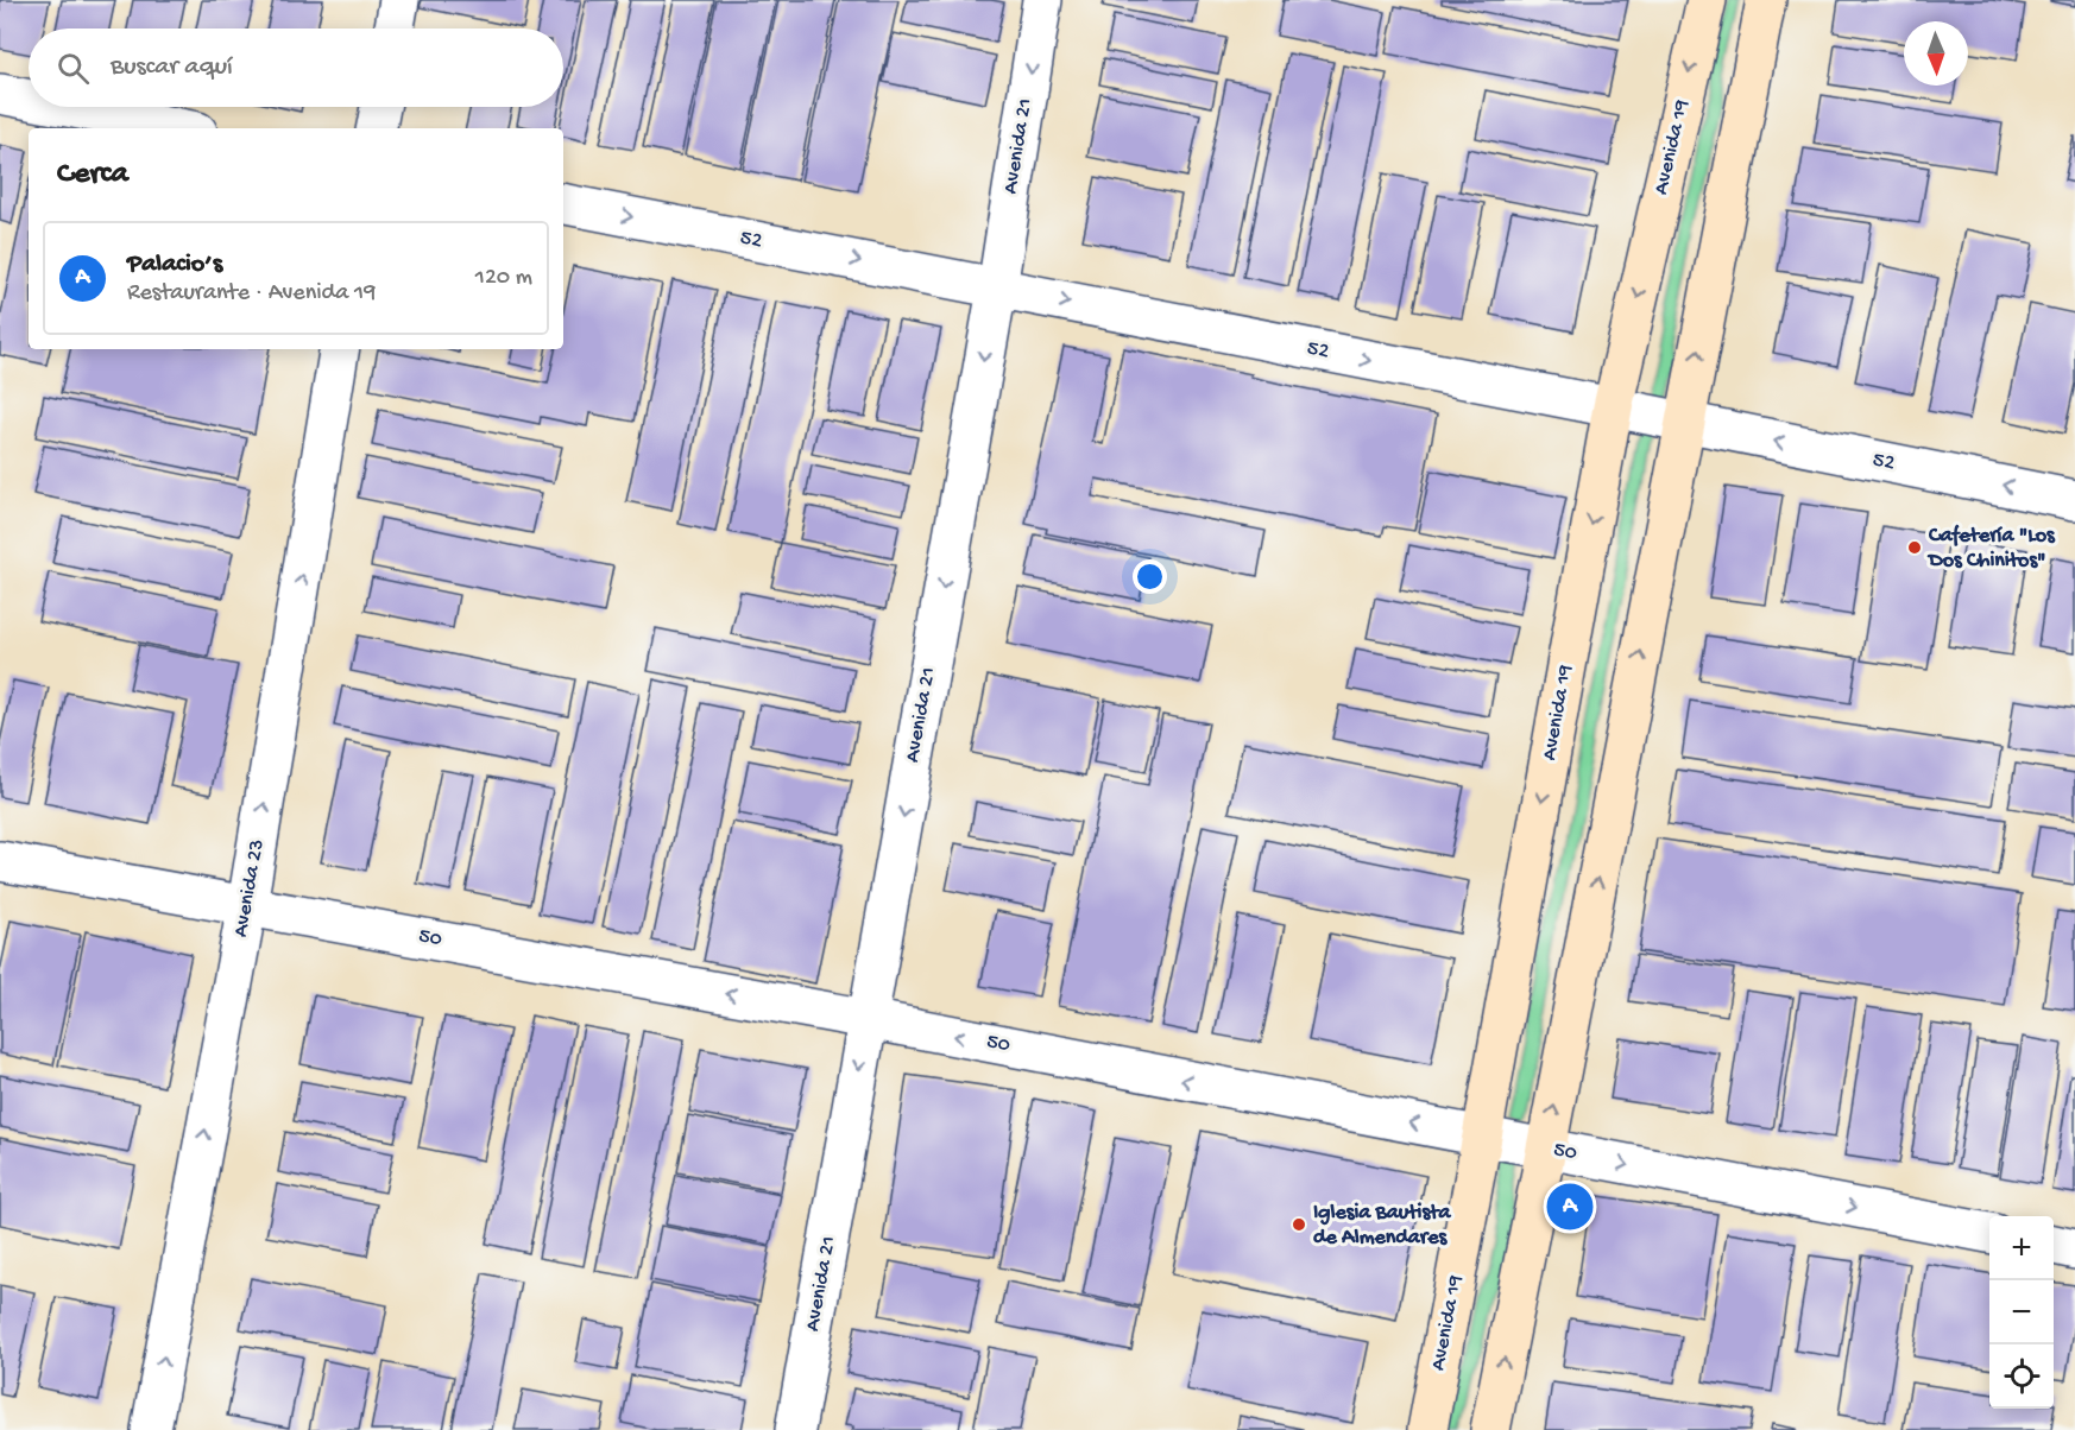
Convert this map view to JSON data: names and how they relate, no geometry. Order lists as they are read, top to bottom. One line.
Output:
{"streets":{"main road":["Avenida 19"],"street":["Avenida 21","52","Avenida 23","50"]},"crossings":[["Avenida 21","52"],["Avenida 21","50"],["Avenida 19","52"],["Avenida 19","50"],["Avenida 23","50"]],"one_way":["Avenida 21","Avenida 23"],"places":["Cafetería \"Los Dos Chinitos\"","Iglesia Bautista de Almendares"],"north":"bottom","page":{"search":"Buscar aquí","heading":"Cerca","list":[{"mark":"A","name":"Palacio’s","note":"Restaurante · Avenida 19","value":"120 m"}],"pins":"A","map_buttons":["+","−"]}}
